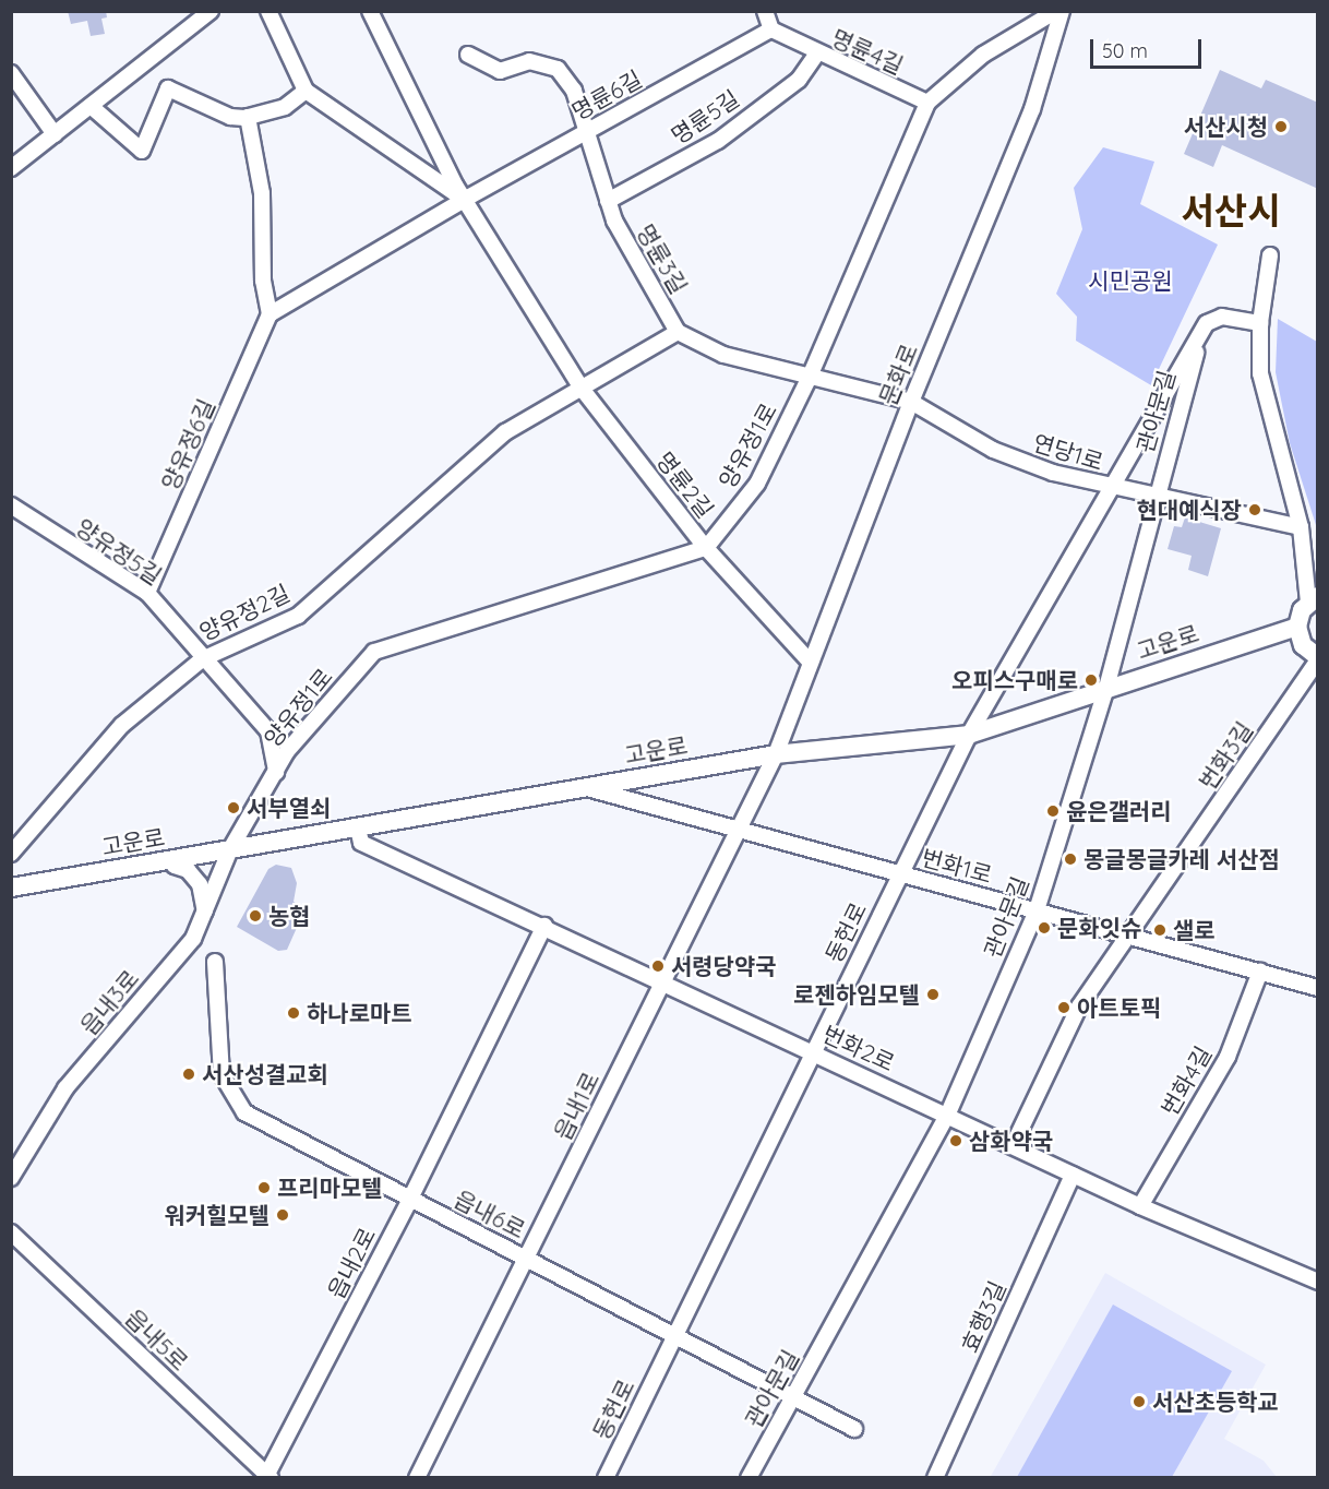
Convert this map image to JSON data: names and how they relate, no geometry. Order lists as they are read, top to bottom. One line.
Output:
{"streets":{"street":["명륜4길","명륜6길","명륜5길","명륜3길","문화로","관아문길","양유정6길","양유정1로","연당1로","명륜2길","양유정5길","양유정2길","고운로","번화3길","번화1로","동헌로","읍내3로","번화2로","번화4길","읍내1로","읍내6로","읍내2로","효행3길","읍내5로"]},"crossings":[["명륜4길","명륜6길"],["명륜4길","명륜5길"],["명륜4길","양유정1로"],["명륜6길","명륜3길"],["명륜6길","명륜2길"],["명륜5길","명륜3길"],["문화로","연당1로"],["문화로","명륜2길"],["문화로","고운로"],["문화로","읍내1로"],["관아문길","연당1로"],["관아문길","고운로"],["관아문길","번화1로"],["관아문길","동헌로"],["관아문길","번화2로"],["관아문길","읍내6로"],["양유정6길","양유정5길"],["양유정1로","명륜2길"],["양유정1로","양유정5길"],["양유정1로","고운로"],["양유정1로","읍내3로"],["연당1로","동헌로"],["명륜2길","양유정2길"],["양유정5길","양유정2길"],["고운로","번화1로"],["고운로","동헌로"],["고운로","읍내3로"],["고운로","번화2로"],["고운로","읍내1로"],["번화3길","번화1로"],["번화3길","번화2로"],["번화1로","동헌로"],["번화1로","번화4길"],["번화1로","읍내1로"],["동헌로","번화2로"],["동헌로","읍내6로"],["번화2로","번화4길"],["번화2로","읍내1로"],["번화2로","읍내2로"],["번화2로","효행3길"],["읍내1로","읍내6로"],["읍내6로","읍내2로"],["읍내2로","읍내5로"]],"districts":["서산시"],"parks":["시민공원"],"places":["서산시청","현대예식장","오피스구매로","서부열쇠","윤은갤러리","몽글몽글카레 서산점","농협","문화잇슈","샐로","서령당약국","로젠하임모텔","아트토픽","하나로마트","서산성결교회","삼화약국","프리마모텔","워커힐모텔","서산초등학교"],"scale_bar":"50 m"}
